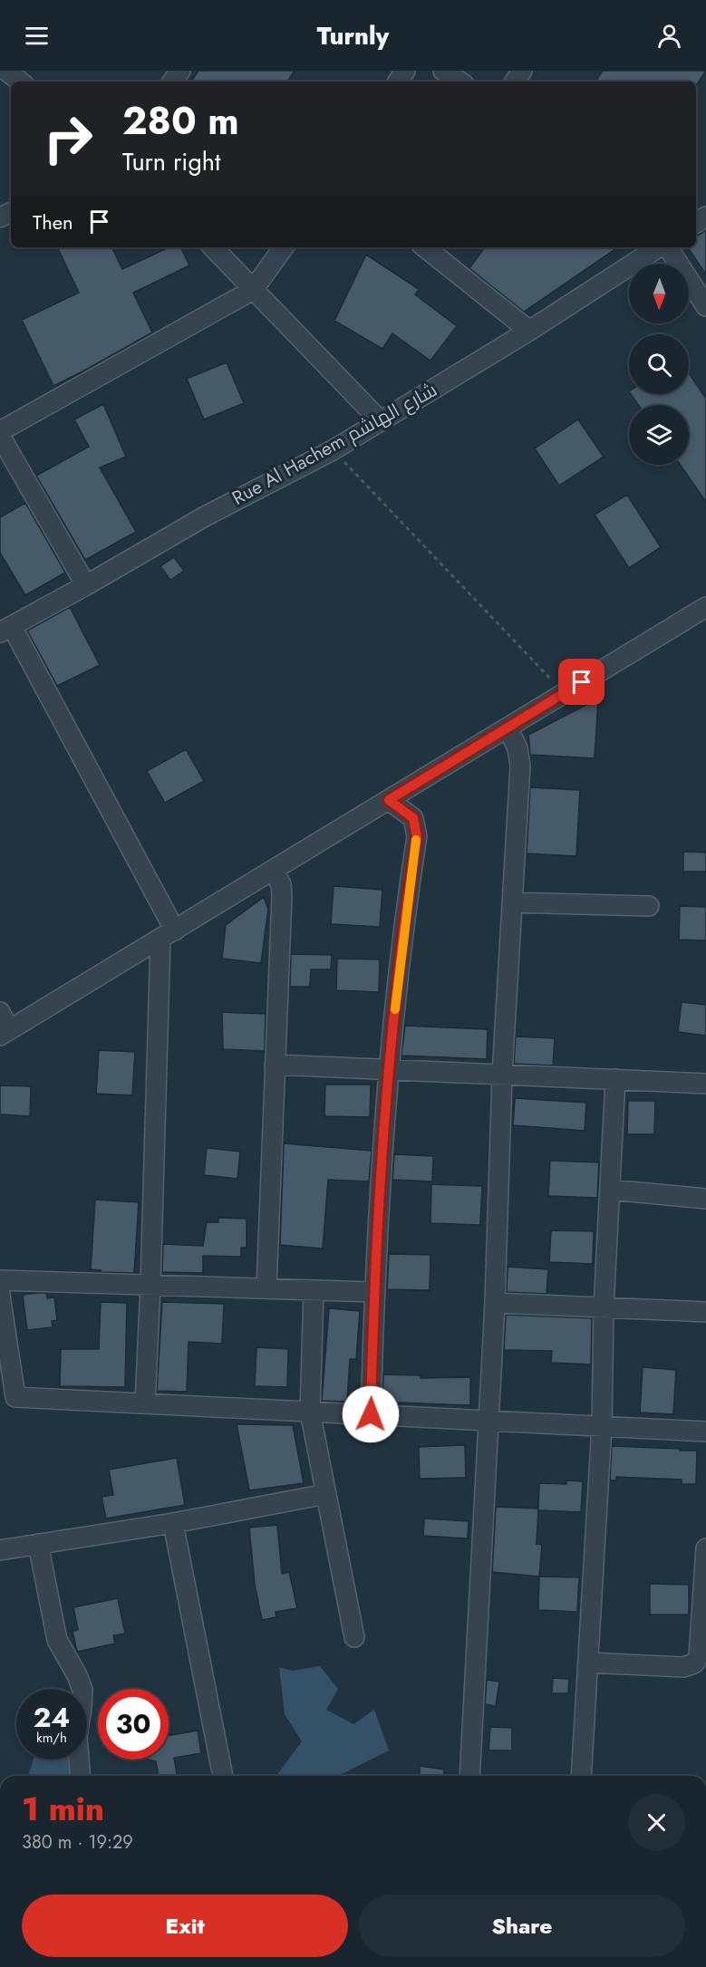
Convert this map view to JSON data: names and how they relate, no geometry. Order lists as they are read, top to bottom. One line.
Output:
{"streets":{"street":["Rue Al Hachem شارع الهاشم"]},"north":"bottom","page":{"header":"Turnly","turn":["280 m","Turn right"],"then":"Then","speed":"24 km/h","limit":"30","heading":["1 min","380 m · 19:29"],"buttons":["Exit","Share"]}}
